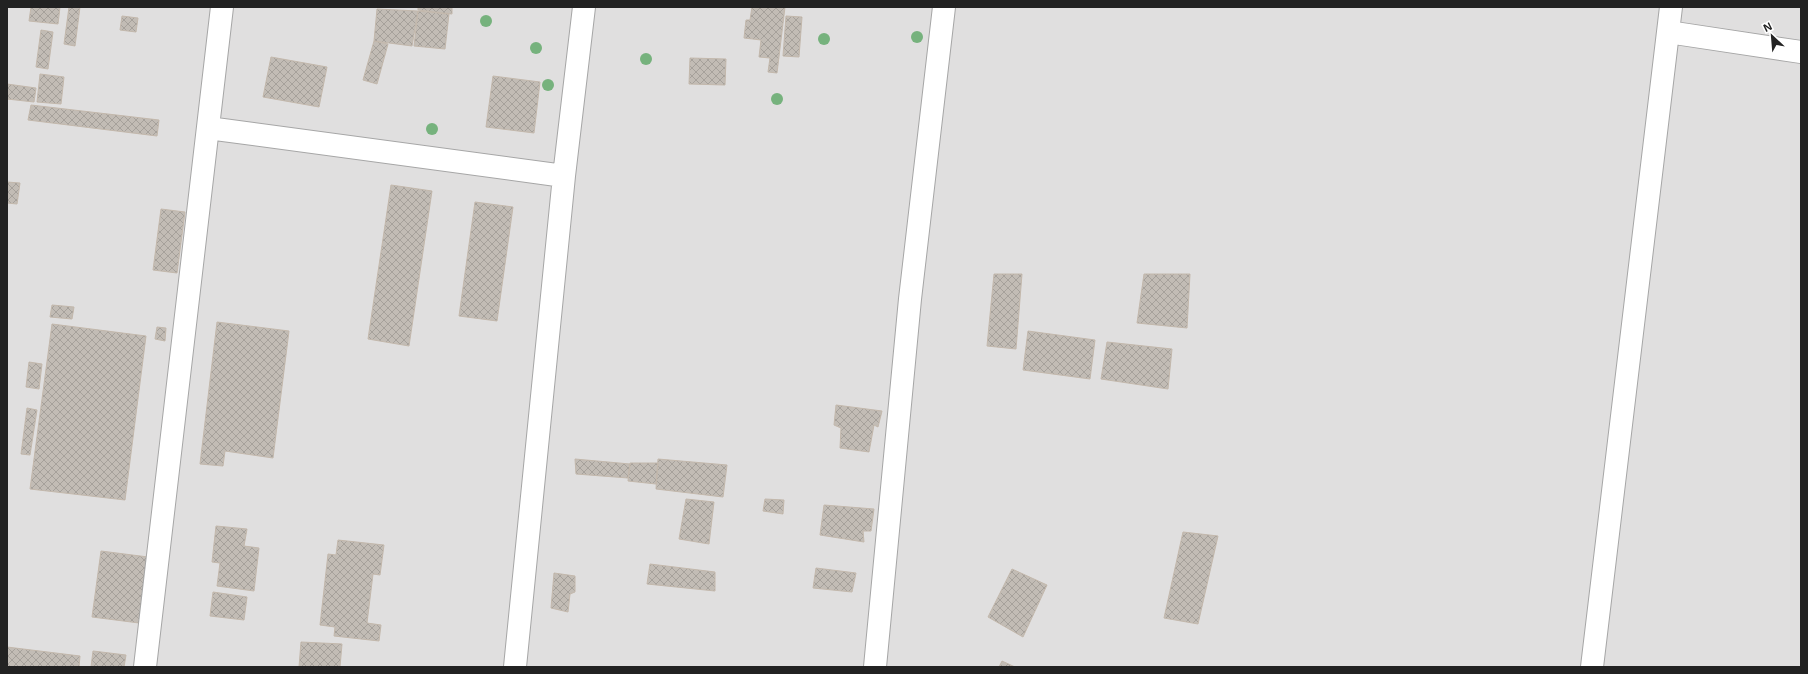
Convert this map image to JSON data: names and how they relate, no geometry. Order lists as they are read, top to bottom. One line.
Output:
{"north":"top left"}
